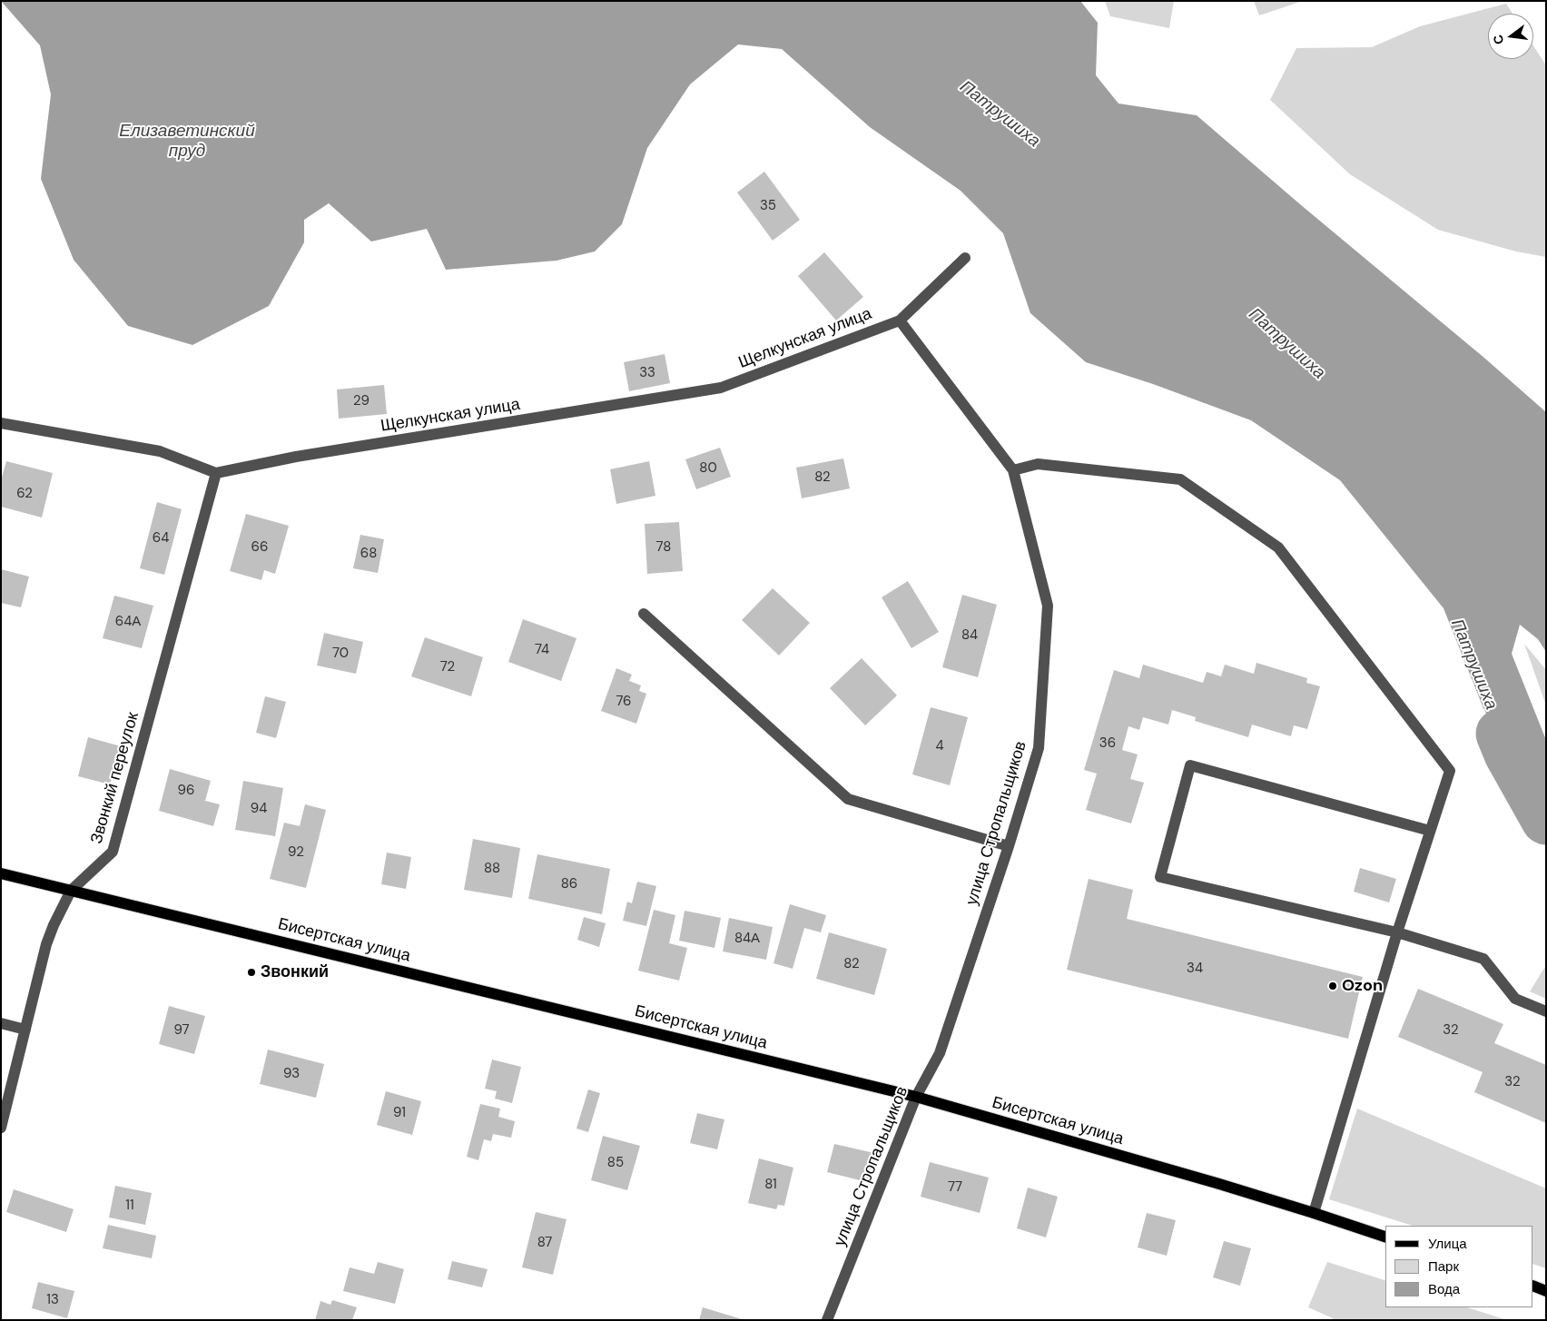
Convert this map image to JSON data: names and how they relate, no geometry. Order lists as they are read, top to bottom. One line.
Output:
{"streets":{"main road":["Бисертская улица"],"street":["Щелкунская улица","Звонкий переулок","улица Стропальщиков"]},"crossings":[["Щелкунская улица","Звонкий переулок"],["Щелкунская улица","улица Стропальщиков"],["Звонкий переулок","Бисертская улица"],["улица Стропальщиков","Бисертская улица"]],"water":["Патрушиха","Елизаветинский пруд"],"places":["Звонкий","Ozon"],"house_numbers":["35","33","29","80","82","62","64","66","78","68","64А","84","74","70","72","76","36","4","96","94","92","88","86","84А","82","34","97","32","93","32","91","85","81","77","11","87","13"],"legend":["Улица","Парк","Вода"],"north":"left"}
